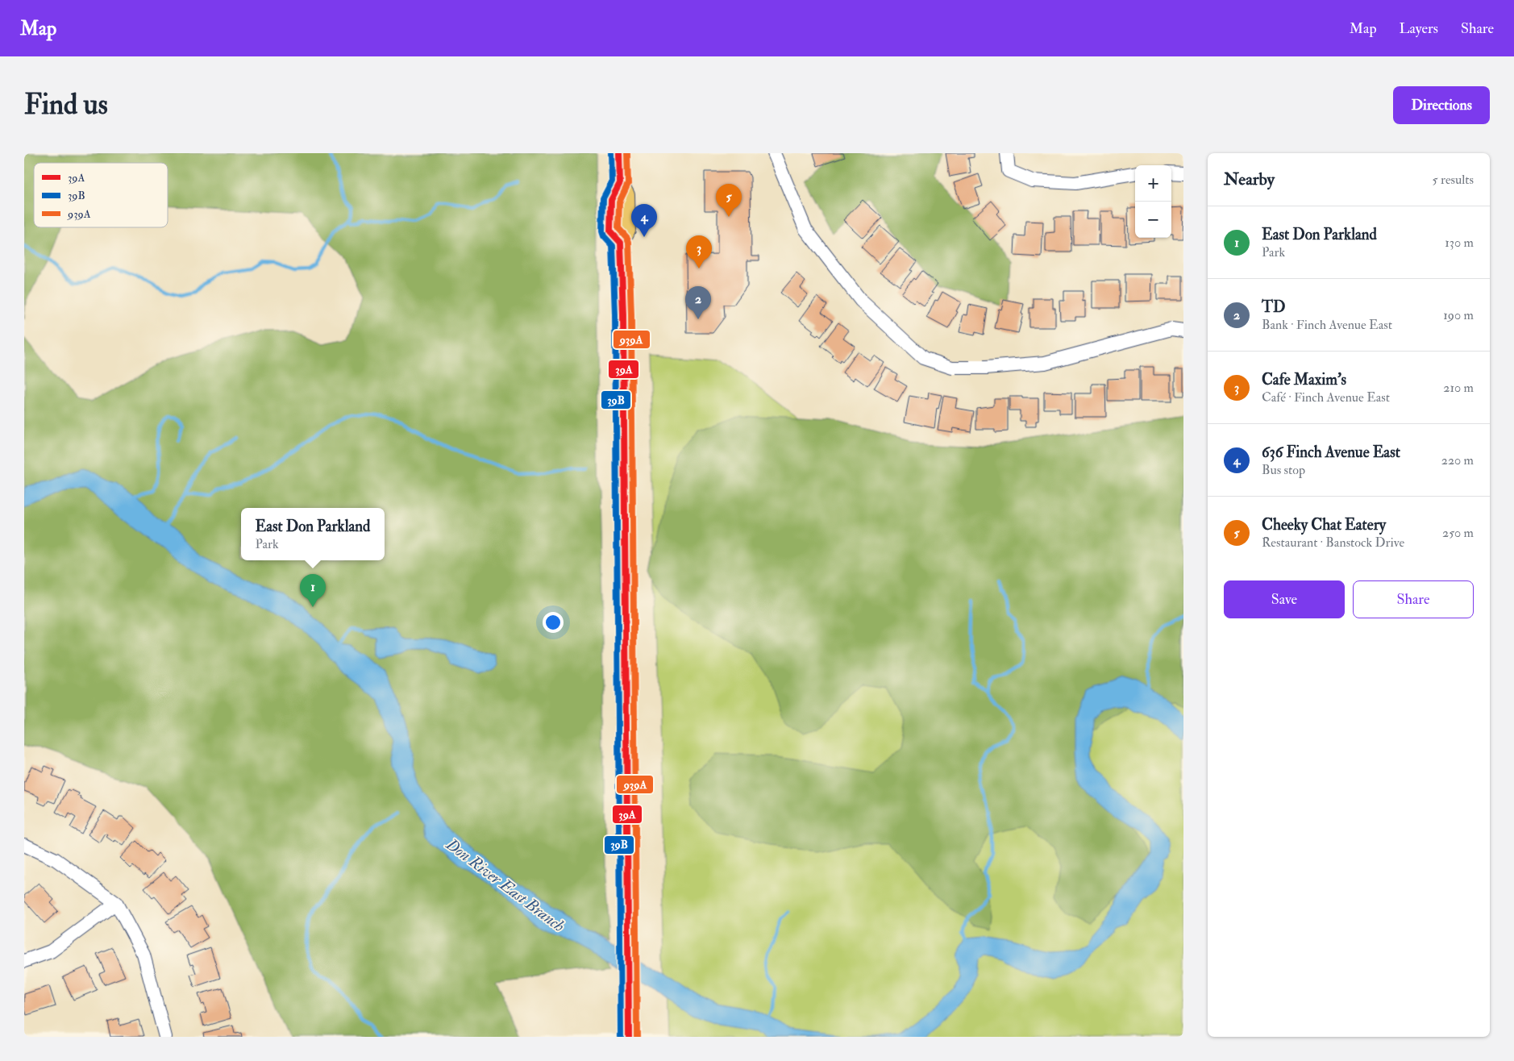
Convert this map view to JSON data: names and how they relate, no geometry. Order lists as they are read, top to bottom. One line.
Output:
{"water":["Don River East Branch"],"lines":["transit line 39A","transit line 39B","transit line 939A"],"legend":["39A","39B","939A"],"page":{"header":"Map","nav":["Map","Layers","Share"],"buttons":["Directions",["Save","Share"]],"title":"Find us","heading":["Nearby","5 results"],"map_buttons":["+","−"],"pins":["5","4","3","2","1"],"list":[{"mark":"1","name":"East Don Parkland","note":"Park","value":"130 m"},{"mark":"2","name":"TD","note":"Bank · Finch Avenue East","value":"190 m"},{"mark":"3","name":"Cafe Maxim's","note":"Café · Finch Avenue East","value":"210 m"},{"mark":"4","name":"636 Finch Avenue East","note":"Bus stop","value":"220 m"},{"mark":"5","name":"Cheeky Chat Eatery","note":"Restaurant · Banstock Drive","value":"250 m"}],"popup":["East Don Parkland","Park"]}}
